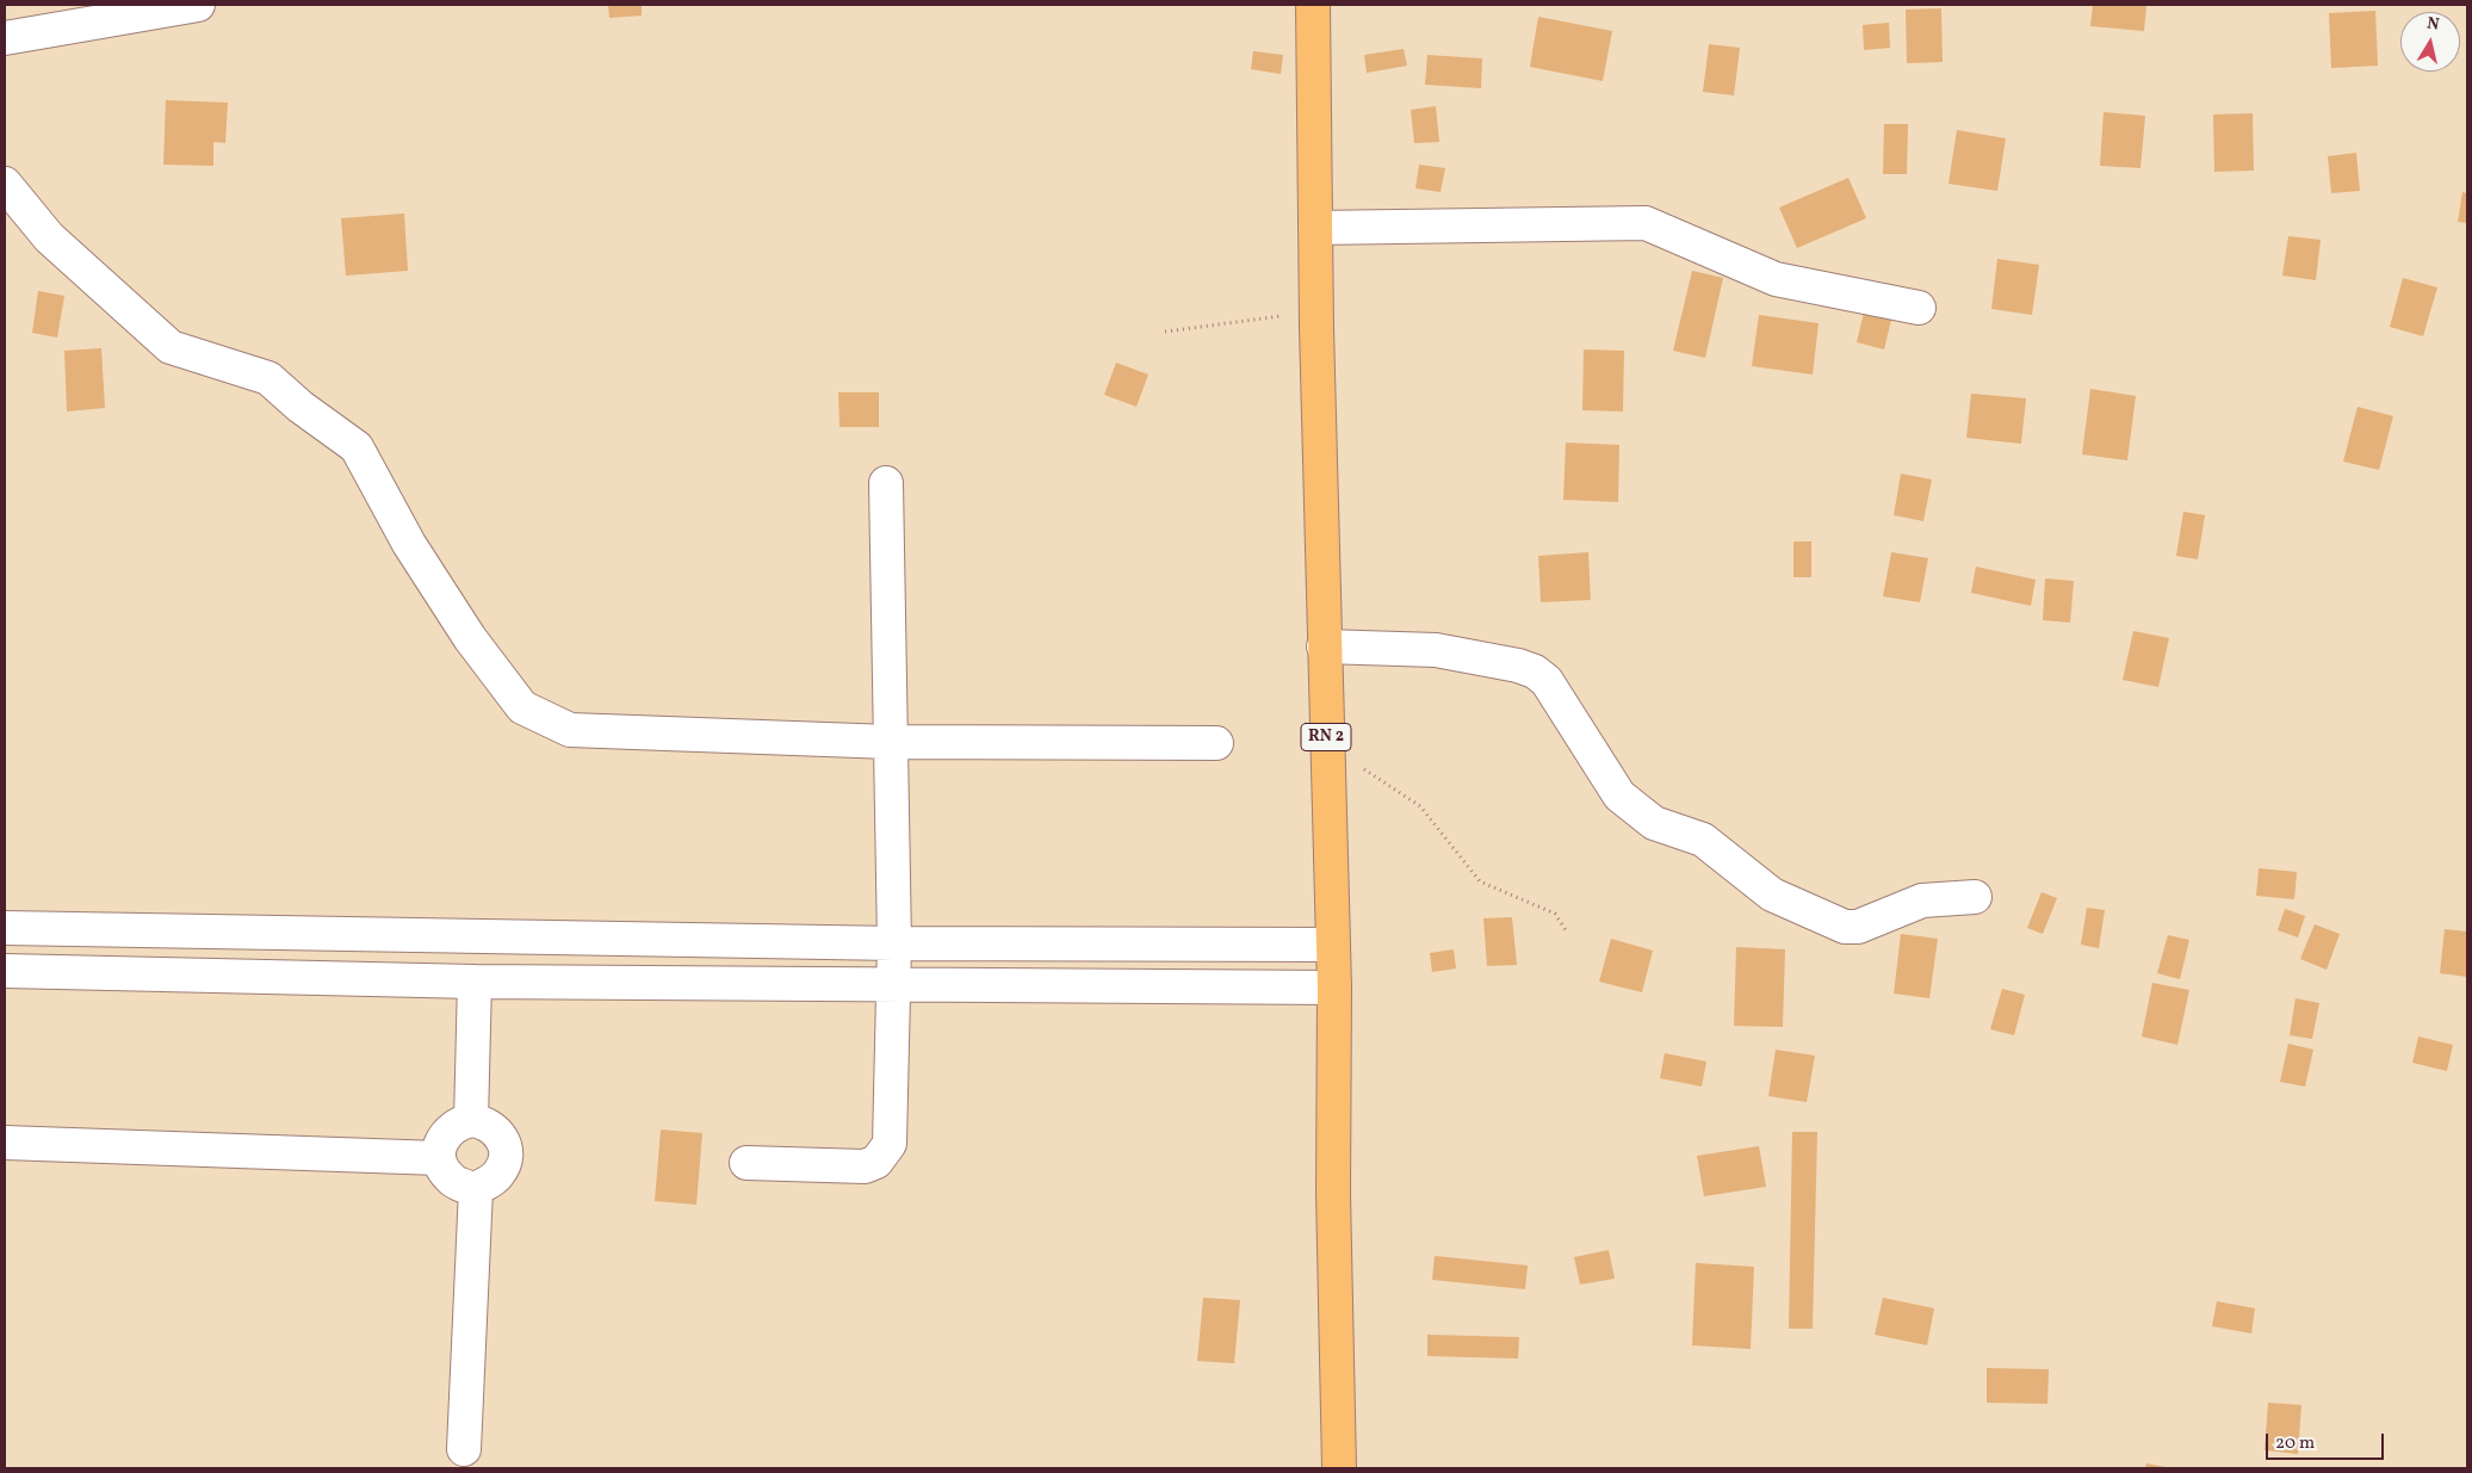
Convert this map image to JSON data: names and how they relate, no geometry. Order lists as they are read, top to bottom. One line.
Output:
{"streets":{"main road":["RN 2"]},"scale_bar":"20 m","north":"top"}
